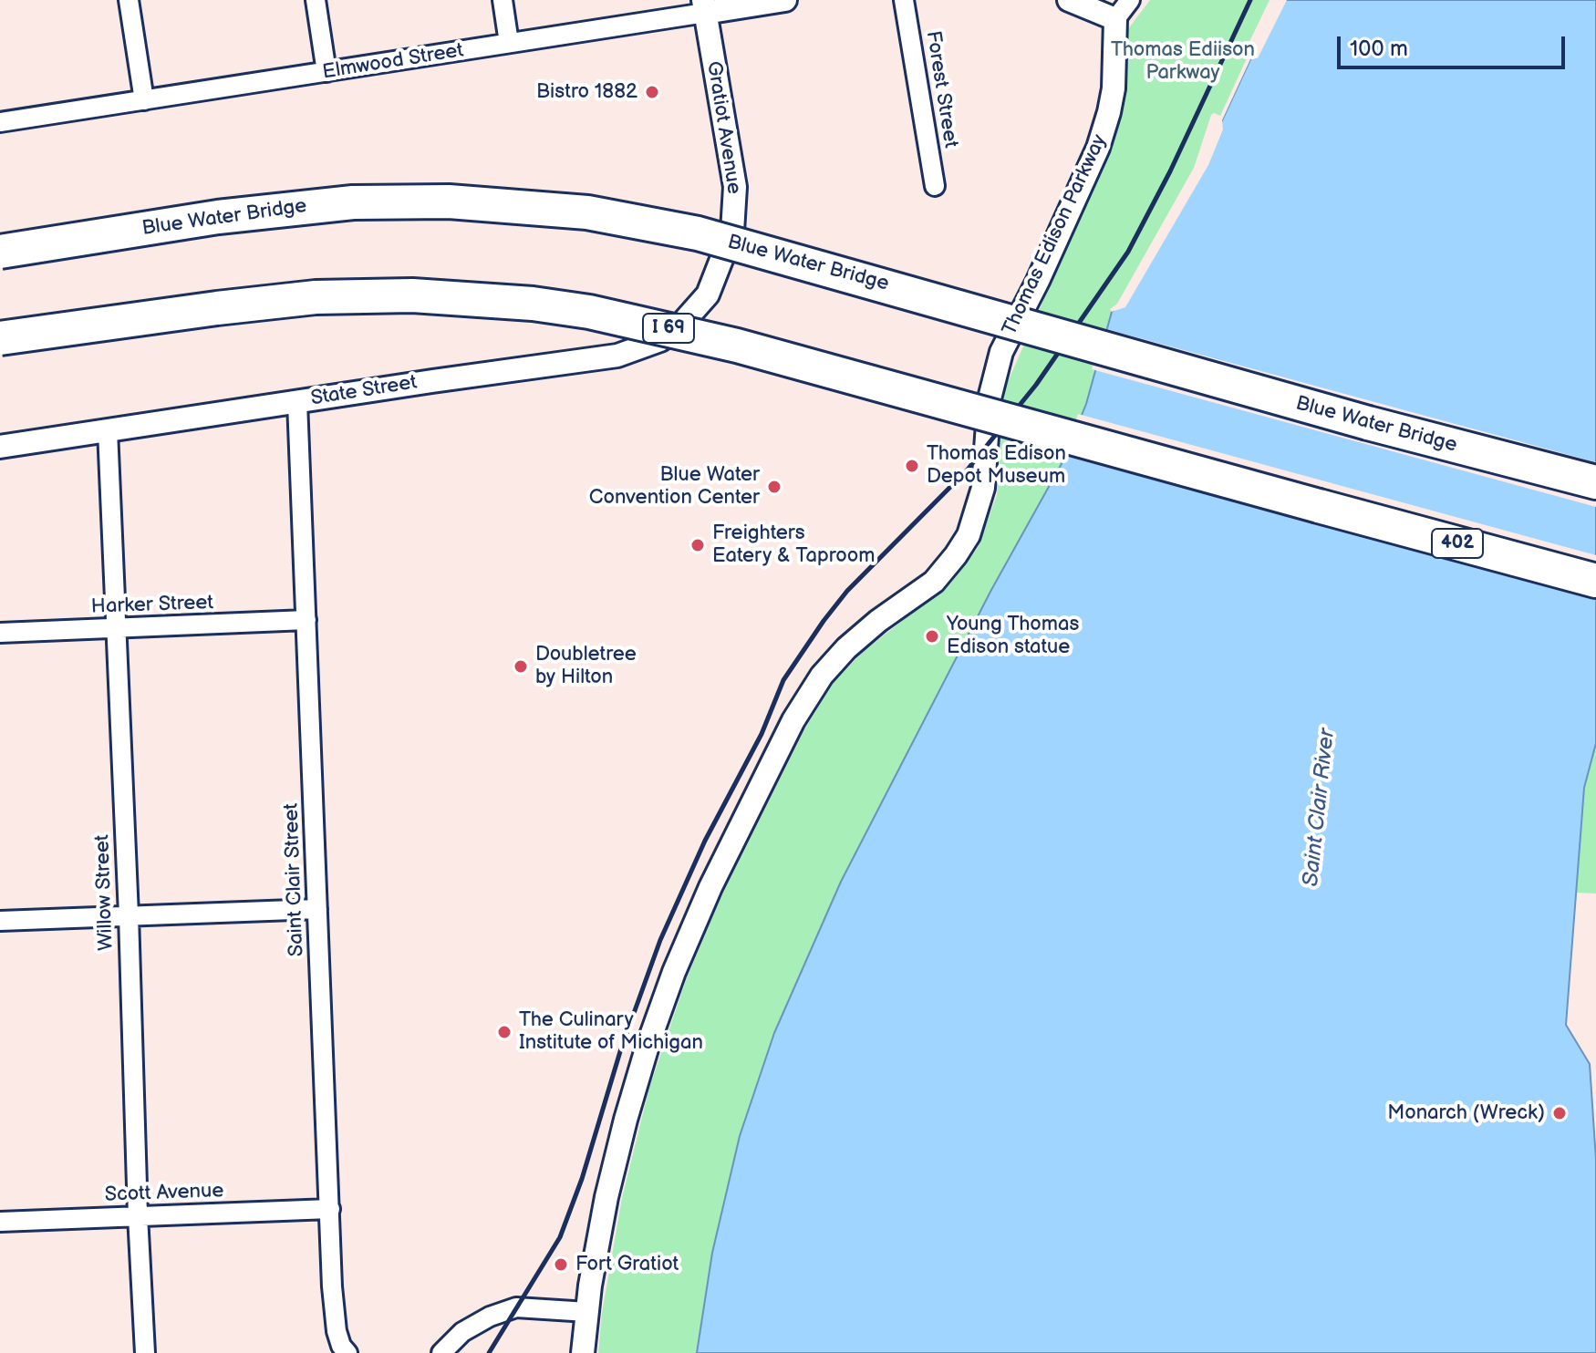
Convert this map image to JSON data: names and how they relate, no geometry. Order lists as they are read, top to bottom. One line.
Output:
{"streets":{"highway":["Blue Water Bridge","I 69","402"],"street":["Elmwood Street","Forest Street","Gratiot Avenue","Thomas Edison Parkway","State Street","Harker Street","Saint Clair Street","Willow Street","Scott Avenue"]},"crossings":[["Elmwood Street","Gratiot Avenue"],["Gratiot Avenue","State Street"],["I 69","402"],["State Street","Saint Clair Street"],["State Street","Willow Street"],["Harker Street","Saint Clair Street"],["Harker Street","Willow Street"],["Saint Clair Street","Scott Avenue"],["Willow Street","Scott Avenue"]],"water":["Saint Clair River"],"parks":["Thomas Ediison Parkway"],"places":["Bistro 1882","Thomas Edison Depot Museum","Blue Water Convention Center","Freighters Eatery & Taproom","Young Thomas Edison statue","Doubletree by Hilton","The Culinary Institute of Michigan","Monarch (Wreck)","Fort Gratiot"],"scale_bar":"100 m"}
